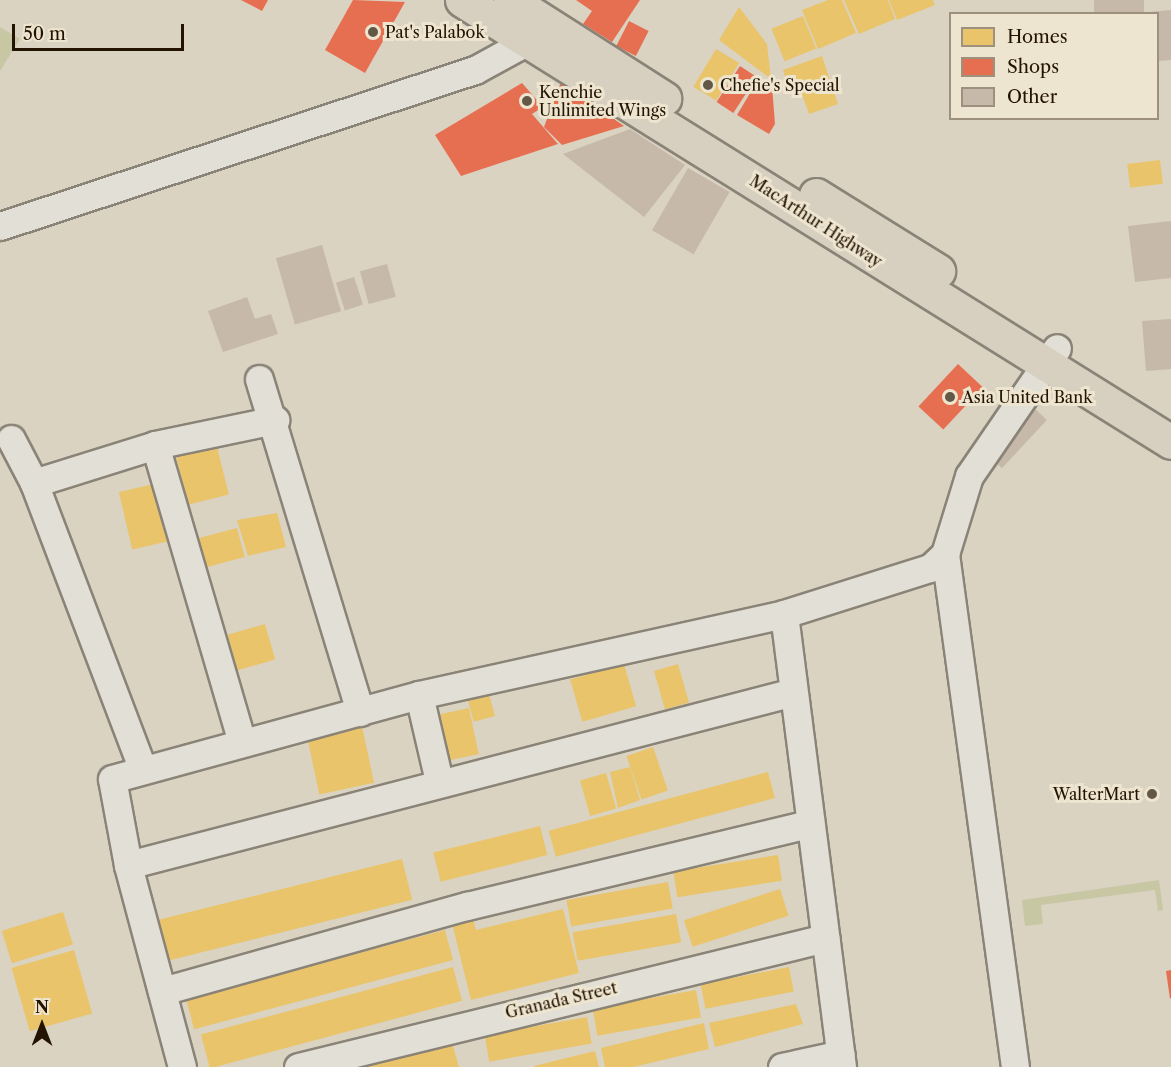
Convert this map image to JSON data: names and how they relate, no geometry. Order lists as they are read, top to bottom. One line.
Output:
{"streets":{"highway":["MacArthur Highway"],"street":["Granada Street"]},"places":["Pat's Palabok","Chefie's Special","Kenchie Unlimited Wings","Asia United Bank","WalterMart"],"legend":["Homes","Shops","Other"],"scale_bar":"50 m","north":"top"}
